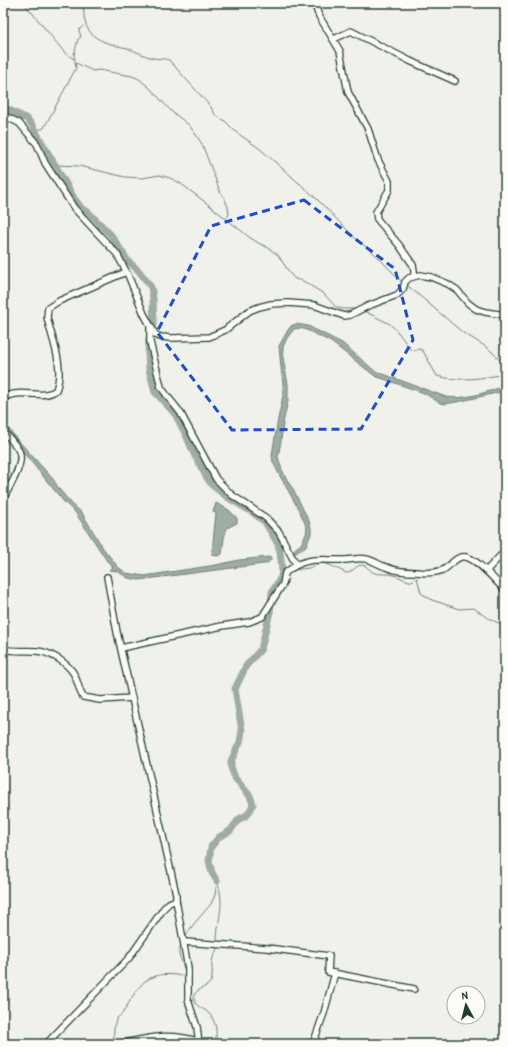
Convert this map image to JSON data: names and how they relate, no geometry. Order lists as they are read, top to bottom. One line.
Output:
{"north":"top"}
